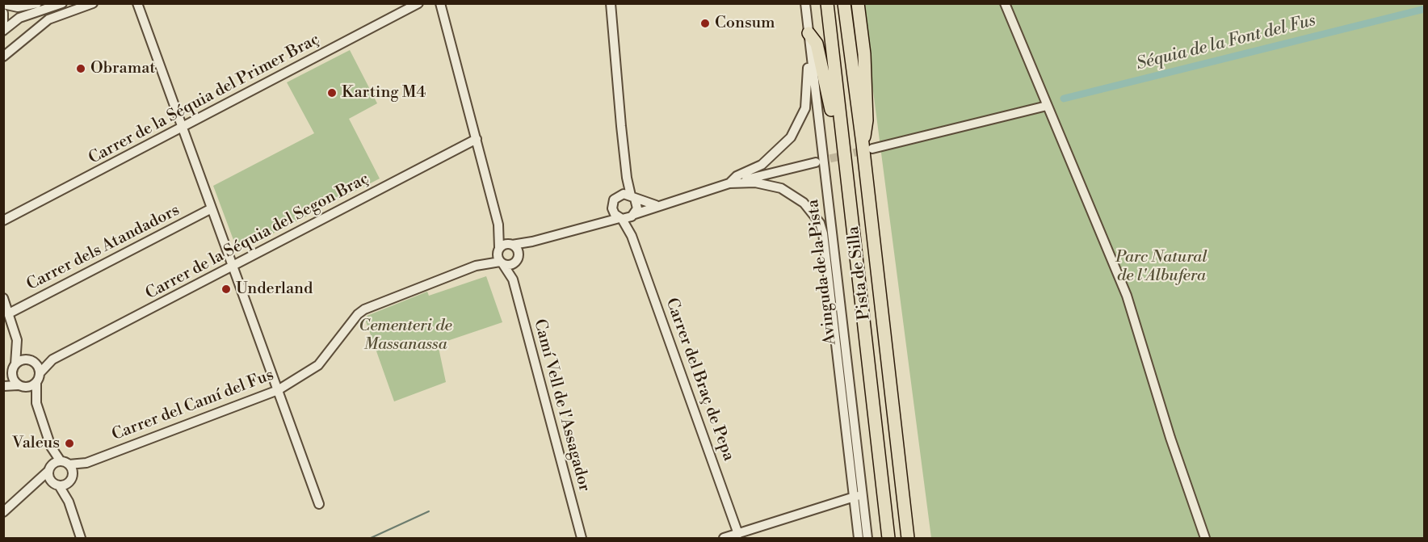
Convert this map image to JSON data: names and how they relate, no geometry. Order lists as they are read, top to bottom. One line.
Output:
{"streets":{"highway":["Pista de Silla"],"street":["Carrer de la Séquia del Primer Braç","Carrer de la Séquia del Segon Braç","Carrer dels Atandadors","Avinguda de la Pista","Carrer del Braç de Pepa","Carrer del Camí del Fus","Camí Vell de l'Assagador"]},"crossings":[["Carrer del Camí del Fus","Camí Vell de l'Assagador"]],"water":["Séquia de la Font del Fus"],"parks":["Parc Natural de l'Albufera","Cementeri de Massanassa"],"places":["Consum","Obramat","Karting M4","Underland","Valeus"]}
